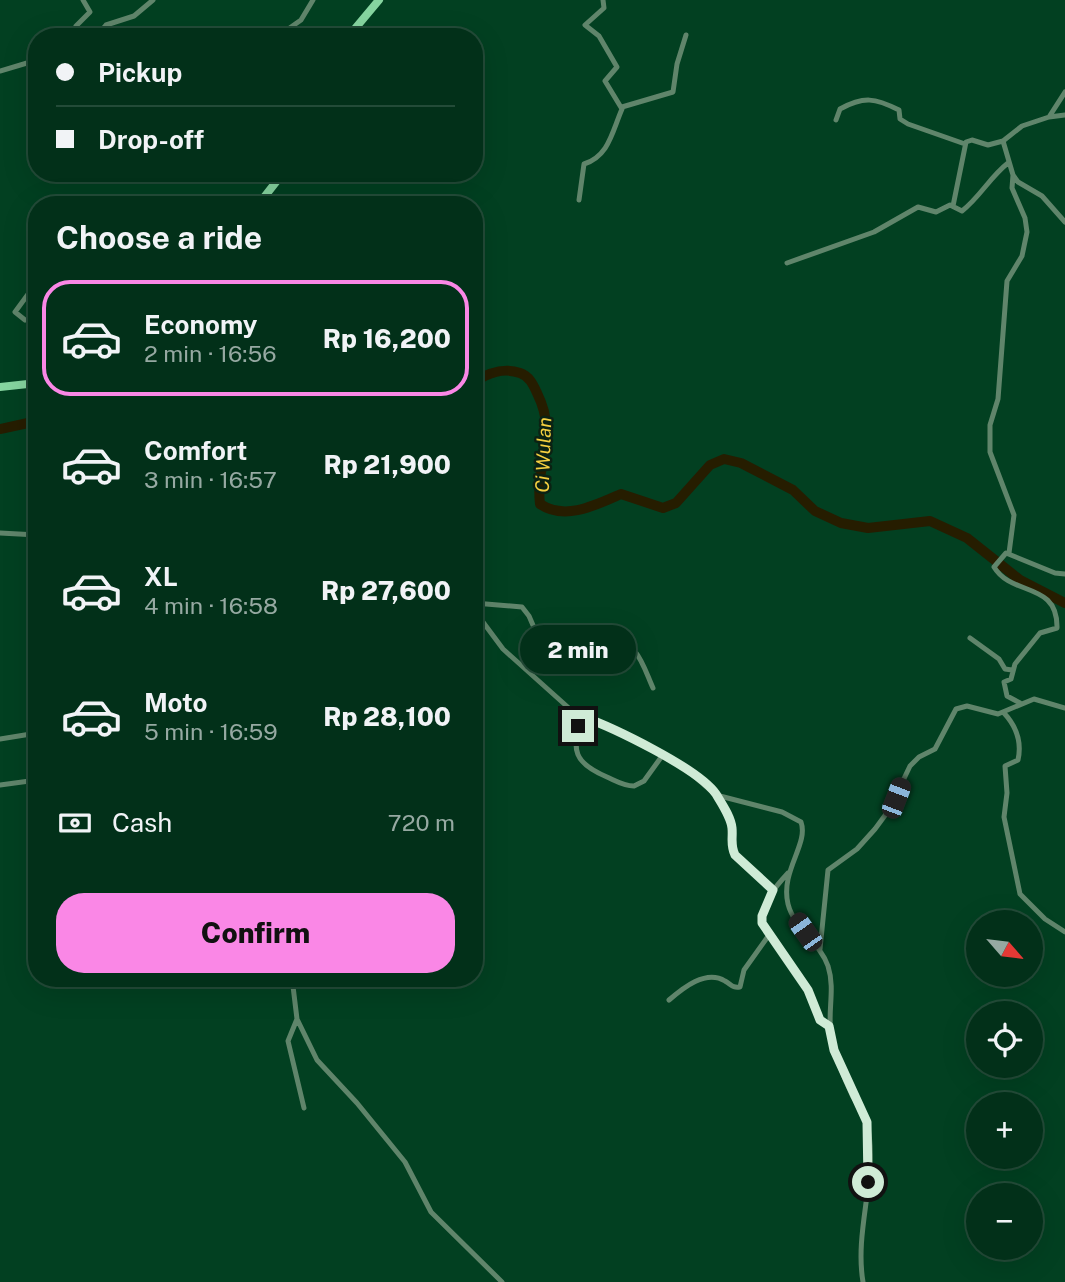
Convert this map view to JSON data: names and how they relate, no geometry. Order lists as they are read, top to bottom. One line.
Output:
{"water":["Ci Wulan"],"north":"bottom right","page":{"banner":["Pickup","Drop-off"],"heading":"Choose a ride","list":[{"name":"Economy","note":"2 min · 16:56","value":"Rp 16,200"},{"name":"Comfort","note":"3 min · 16:57","value":"Rp 21,900"},{"name":"XL","note":"4 min · 16:58","value":"Rp 27,600"},{"name":"Moto","note":"5 min · 16:59","value":"Rp 28,100"}],"bubble":"2 min","pay":["Cash","720 m"],"buttons":"Confirm","map_buttons":["+","−"]}}
